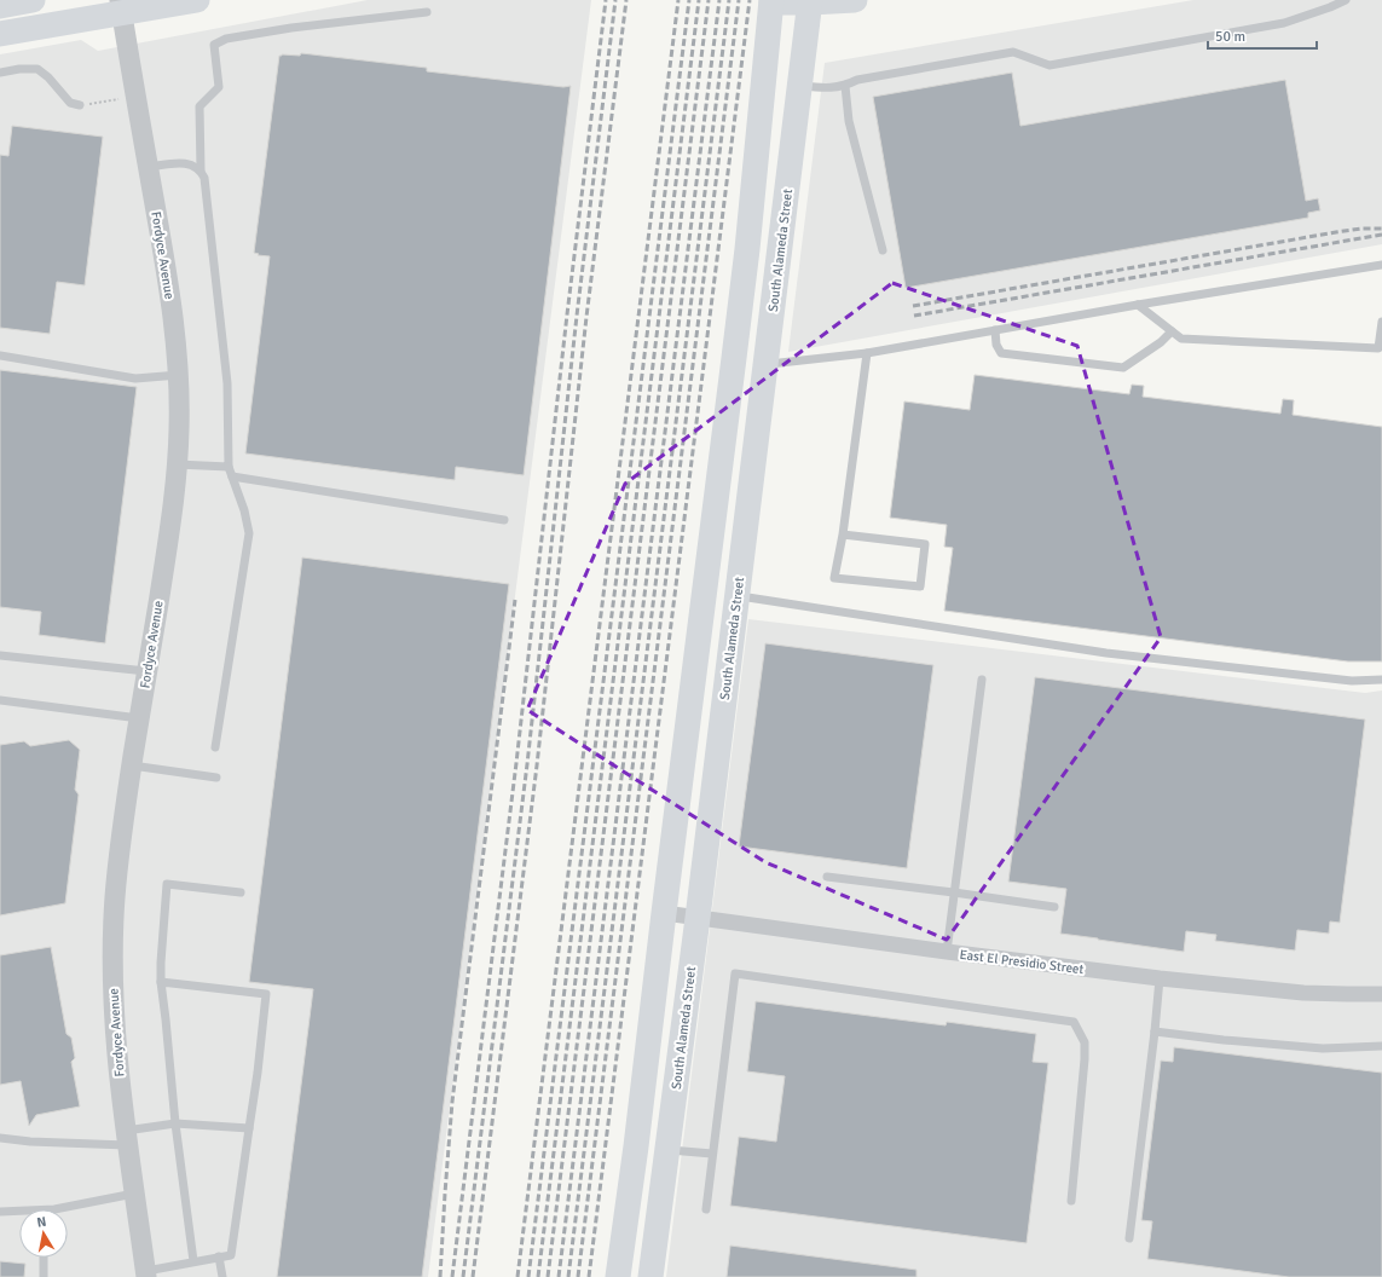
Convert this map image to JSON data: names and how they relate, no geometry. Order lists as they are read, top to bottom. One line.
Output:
{"streets":{"main road":["South Alameda Street"],"street":["Fordyce Avenue","East El Presidio Street"]},"crossings":[["South Alameda Street","East El Presidio Street"]],"scale_bar":"50 m","north":"top"}
